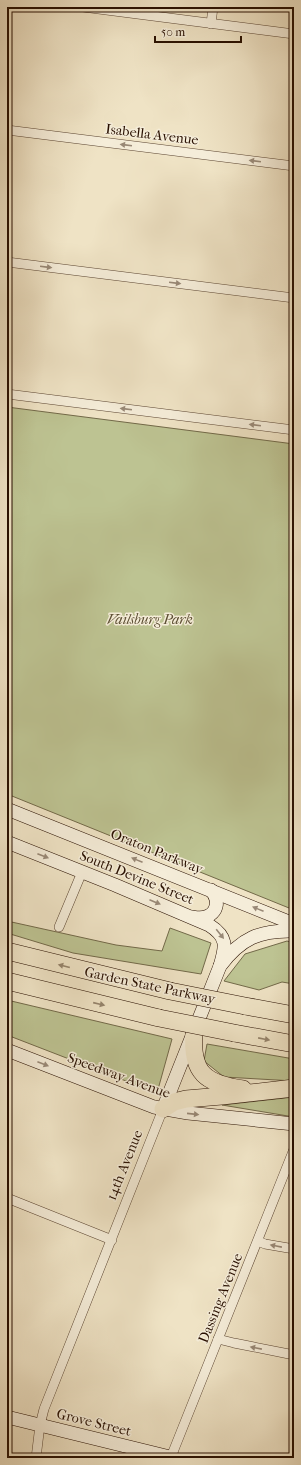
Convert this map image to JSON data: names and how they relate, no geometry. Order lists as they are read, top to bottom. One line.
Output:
{"streets":{"highway":["Garden State Parkway"],"main road":["Oraton Parkway","South Devine Street","Speedway Avenue","14th Avenue","Grove Street"],"street":["Isabella Avenue","Dassing Avenue"]},"crossings":[["South Devine Street","14th Avenue"],["Speedway Avenue","14th Avenue"],["14th Avenue","Grove Street"],["Dassing Avenue","Grove Street"]],"one_way":["Isabella Avenue","Oraton Parkway","South Devine Street","Speedway Avenue"],"parks":["Vailsburg Park"],"scale_bar":"50 m"}
